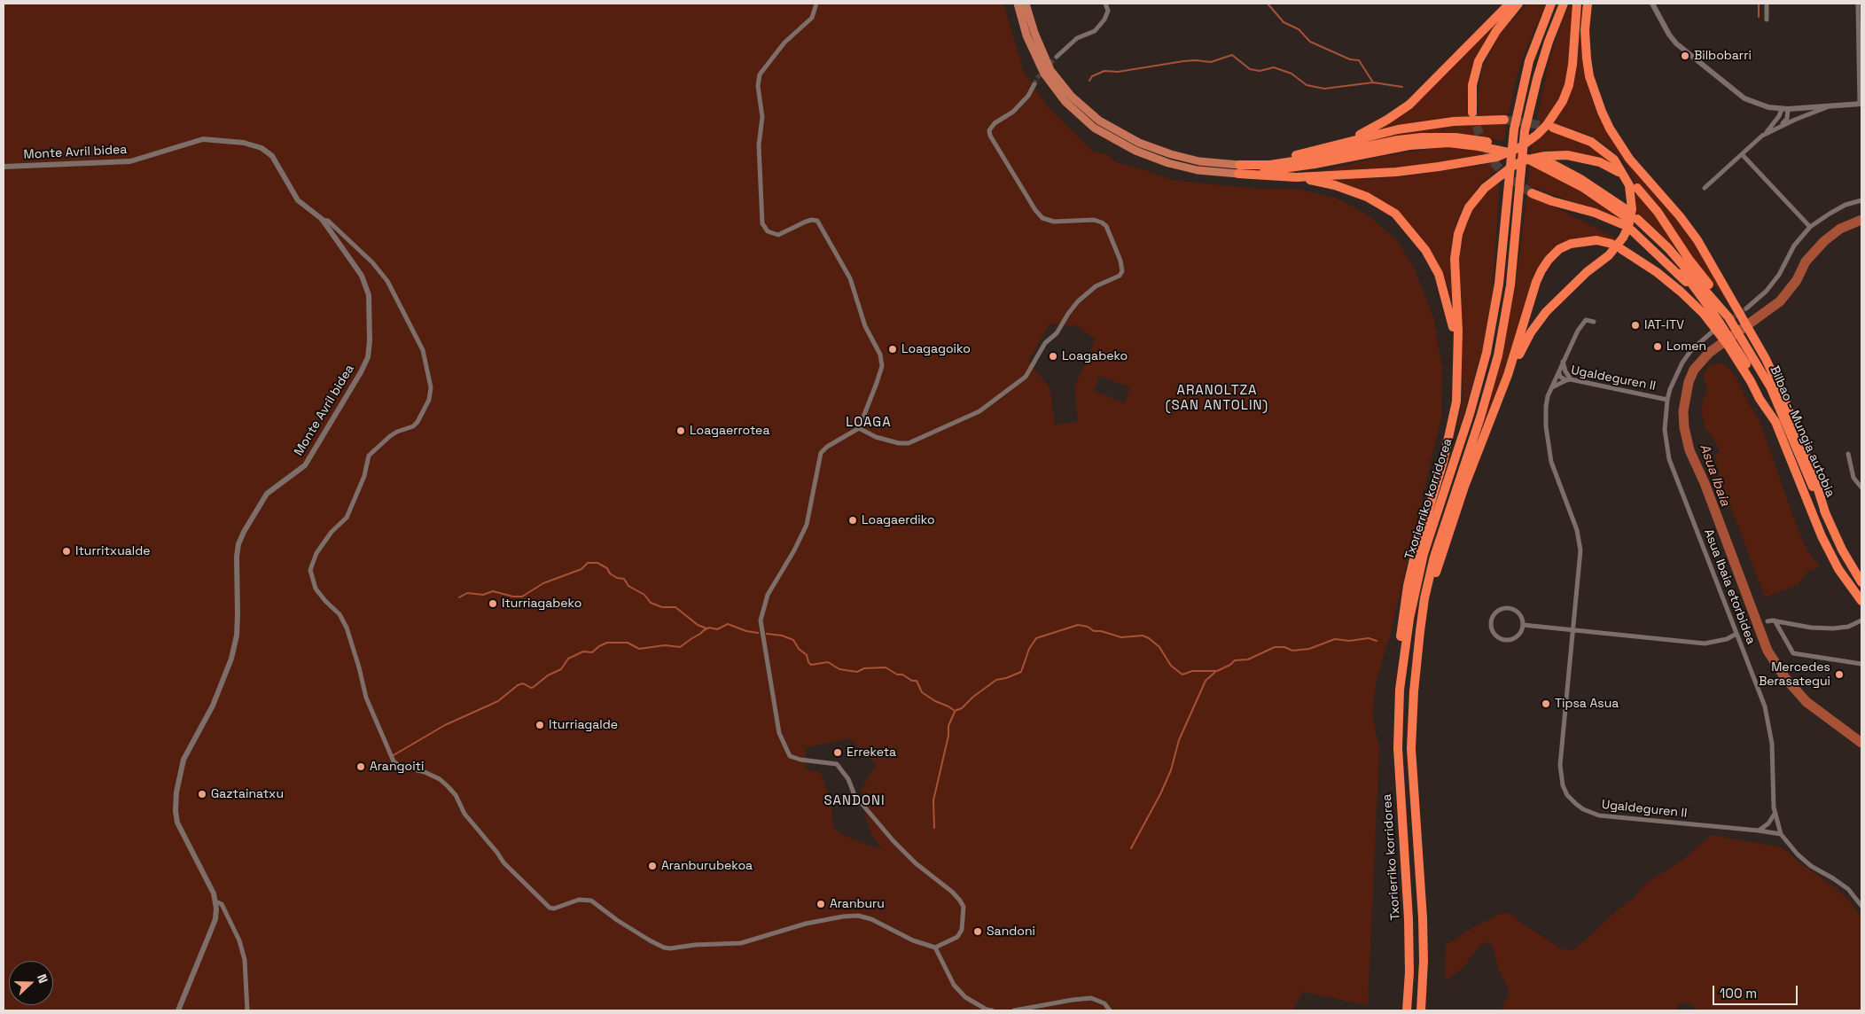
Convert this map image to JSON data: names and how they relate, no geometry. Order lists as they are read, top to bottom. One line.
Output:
{"streets":{"highway":["Bilbao - Mungia autobia","Txorierriko korridorea"],"street":["Monte Avril bidea","Ugaldeguren II","Asua Ibaia etorbidea"]},"crossings":[["Ugaldeguren II","Asua Ibaia etorbidea"]],"districts":["ARANOLTZA (SAN ANTOLIN)","LOAGA","SANDONI"],"water":["Asua Ibaia"],"places":["Bilbobarri","IAT-ITV","Lomen","Loagagoiko","Loagabeko","Loagaerrotea","Loagaerdiko","Iturritxualde","Iturriagabeko","Mercedes Berasategui","Tipsa Asua","Iturriagalde","Erreketa","Arangoiti","Gaztainatxu","Aranburubekoa","Aranburu","Sandoni"],"scale_bar":"100 m","north":"right"}
